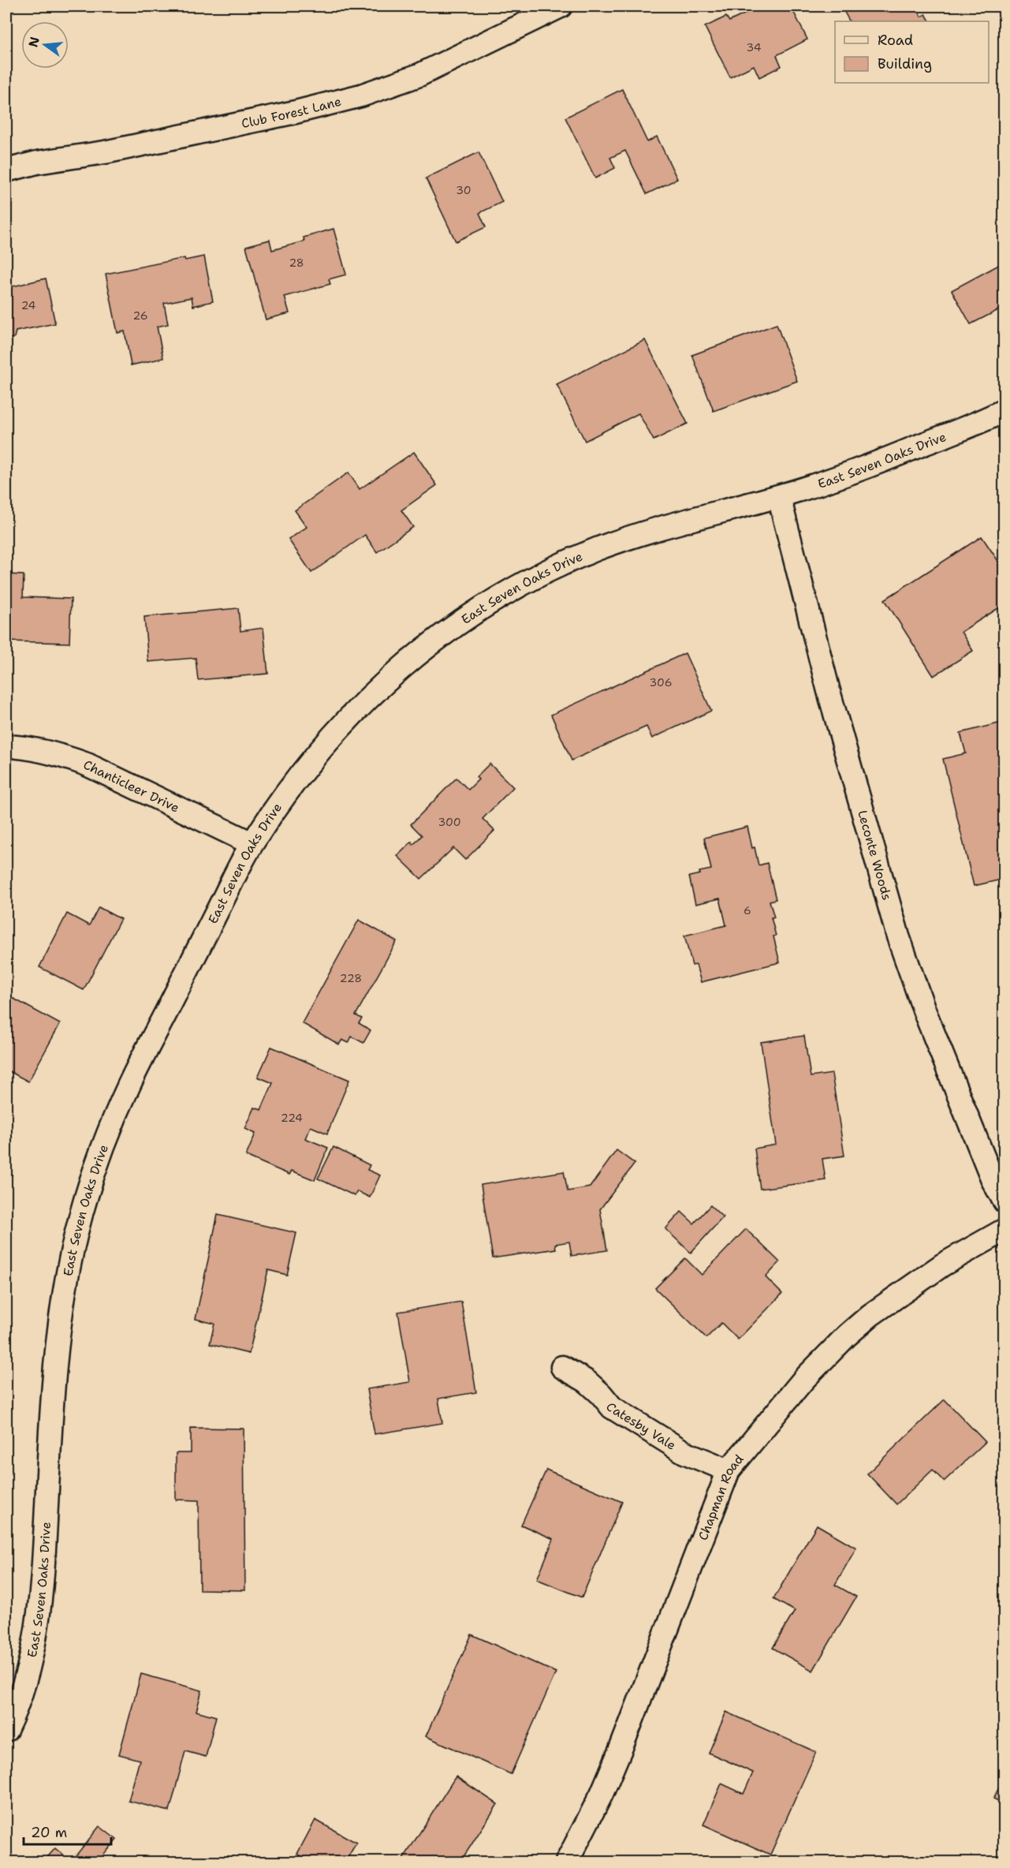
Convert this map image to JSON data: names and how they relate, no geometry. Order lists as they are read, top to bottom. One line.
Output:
{"streets":{"street":["Club Forest Lane","East Seven Oaks Drive","Chanticleer Drive","Leconte Woods","Catesby Vale","Chapman Road"]},"crossings":[["East Seven Oaks Drive","Chanticleer Drive"],["East Seven Oaks Drive","Leconte Woods"],["Catesby Vale","Chapman Road"]],"house_numbers":["34","30","28","24","26","306","300","6","228","224"],"legend":["Road","Building"],"scale_bar":"20 m","north":"left"}
